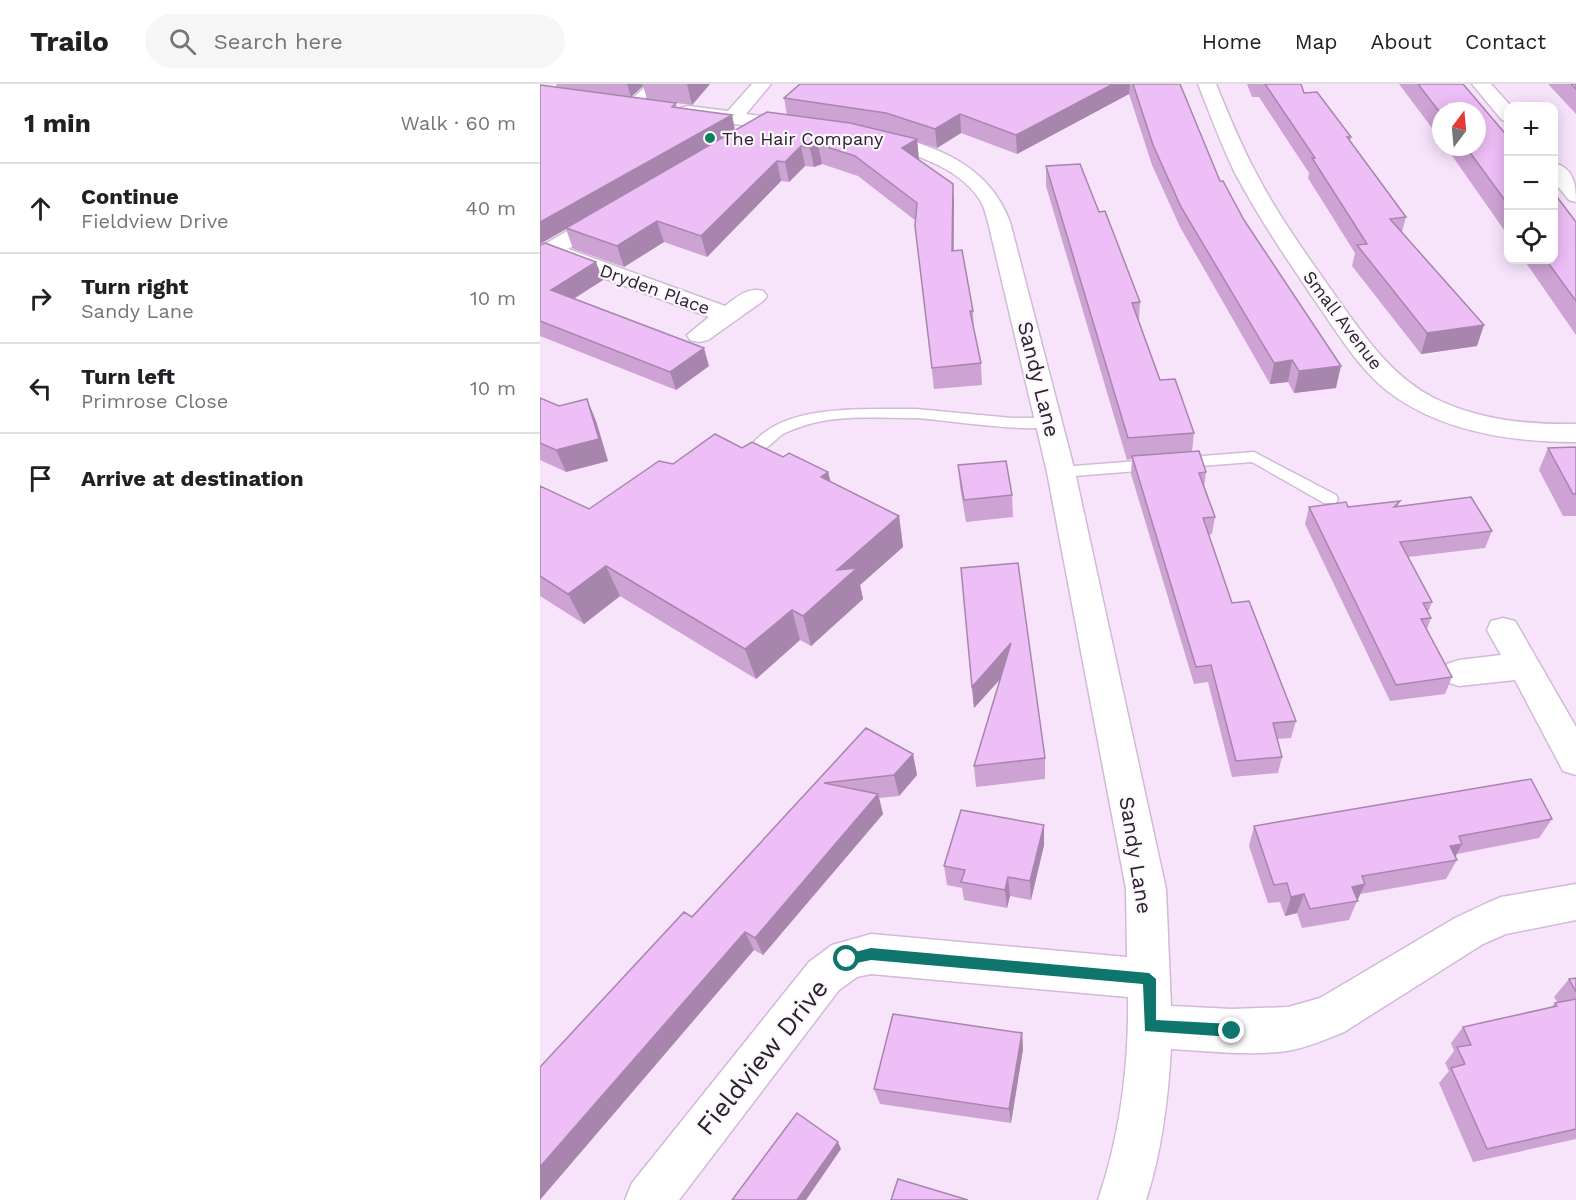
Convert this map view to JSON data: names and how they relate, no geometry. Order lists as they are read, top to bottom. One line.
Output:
{"streets":{"street":["Dryden Place","Small Avenue","Sandy Lane","Fieldview Drive"]},"crossings":[["Sandy Lane","Fieldview Drive"]],"places":["The Hair Company"],"north":"top","page":{"header":"Trailo","search":"Search here","nav":["Home","Map","About","Contact"],"heading":["1 min","Walk · 60 m"],"map_buttons":["+","−"],"list":[["Continue","Fieldview Drive","40 m"],["Turn right","Sandy Lane","10 m"],["Turn left","Primrose Close","10 m"],"Arrive at destination"]}}
